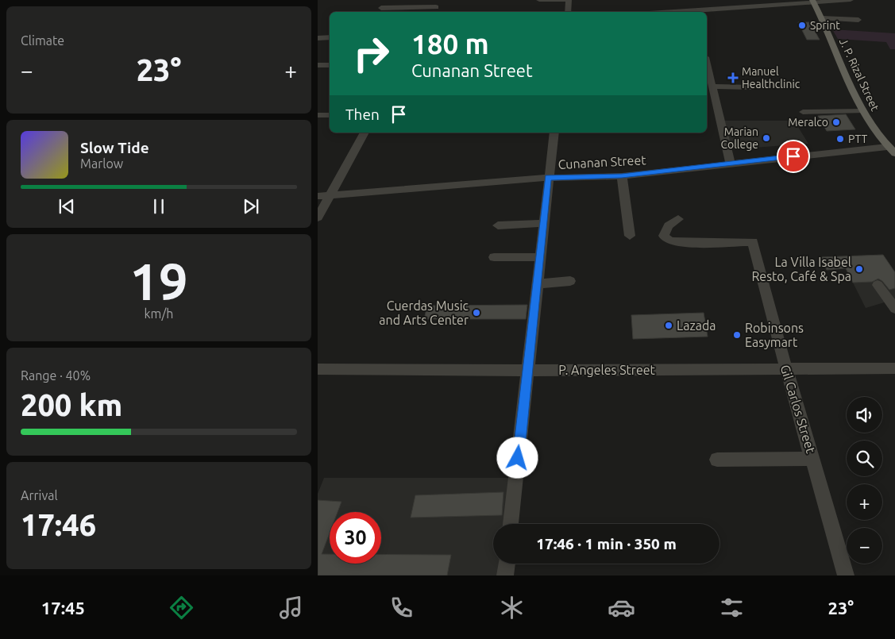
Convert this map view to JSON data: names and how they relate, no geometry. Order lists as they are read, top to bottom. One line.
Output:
{"streets":{"main road":["J. P. Rizal Street"],"street":["Cunanan Street","P. Angeles Street","Gil Carlos Street"]},"crossings":[["J. P. Rizal Street","Cunanan Street"],["P. Angeles Street","Gil Carlos Street"]],"places":{"other":["Sprint","Meralco","Marian College","PTT","La Villa Isabel Resto, Café & Spa","Cuerdas Music and Arts Center","Lazada","Robinsons Easymart"],"health":["Manuel Healthclinic"]},"page":{"tile":["Climate",["19","km/h"],["Range · 40%","200 km"],["Arrival","17:46"]],"turn":["180 m","Cunanan Street"],"heat":["−","23°","+"],"then":"Then","song":["Slow Tide","Marlow"],"map_buttons":["+","−"],"limit":"30","trip":"17:46 · 1 min · 350 m","tabs":["17:45","23°"]}}
